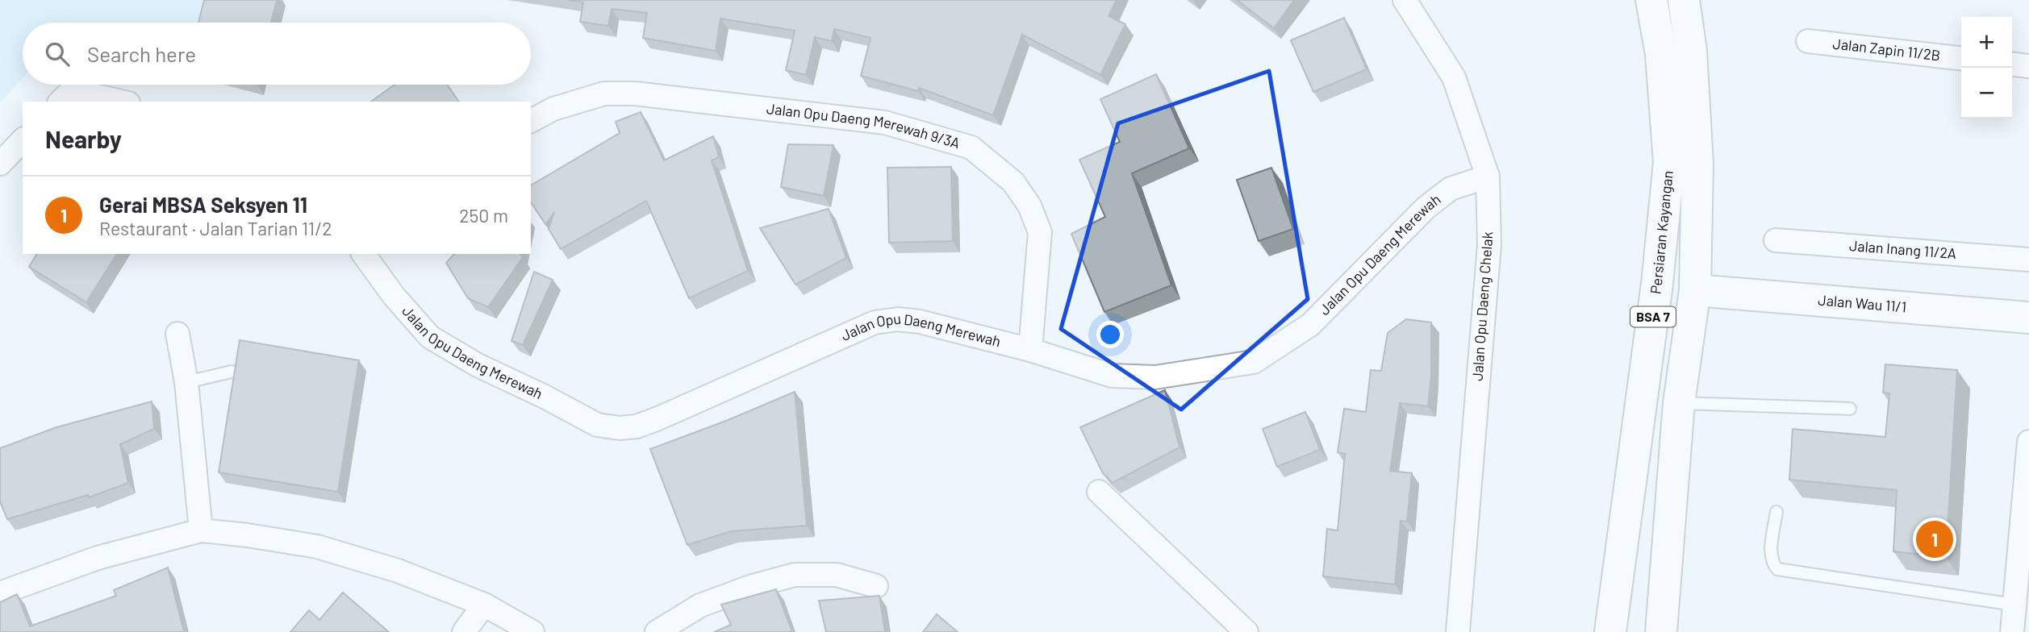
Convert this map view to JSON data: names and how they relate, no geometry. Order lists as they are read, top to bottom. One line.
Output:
{"streets":{"main road":["Persiaran Kayangan","Jalan Wau 11/1","BSA 7"],"street":["Jalan Zapin 11/2B","Jalan Opu Daeng Merewah 9/3A","Jalan Inang 11/2A","Jalan Opu Daeng Merewah","Jalan Opu Daeng Chelak"]},"crossings":[["Jalan Opu Daeng Merewah 9/3A","Jalan Opu Daeng Merewah"],["Persiaran Kayangan","Jalan Wau 11/1"],["Jalan Opu Daeng Merewah","Jalan Opu Daeng Chelak"]],"page":{"map_buttons":["+","−"],"search":"Search here","heading":"Nearby","list":[{"mark":"1","name":"Gerai MBSA Seksyen 11","note":"Restaurant · Jalan Tarian 11/2","value":"250 m"}],"pins":"1"}}
